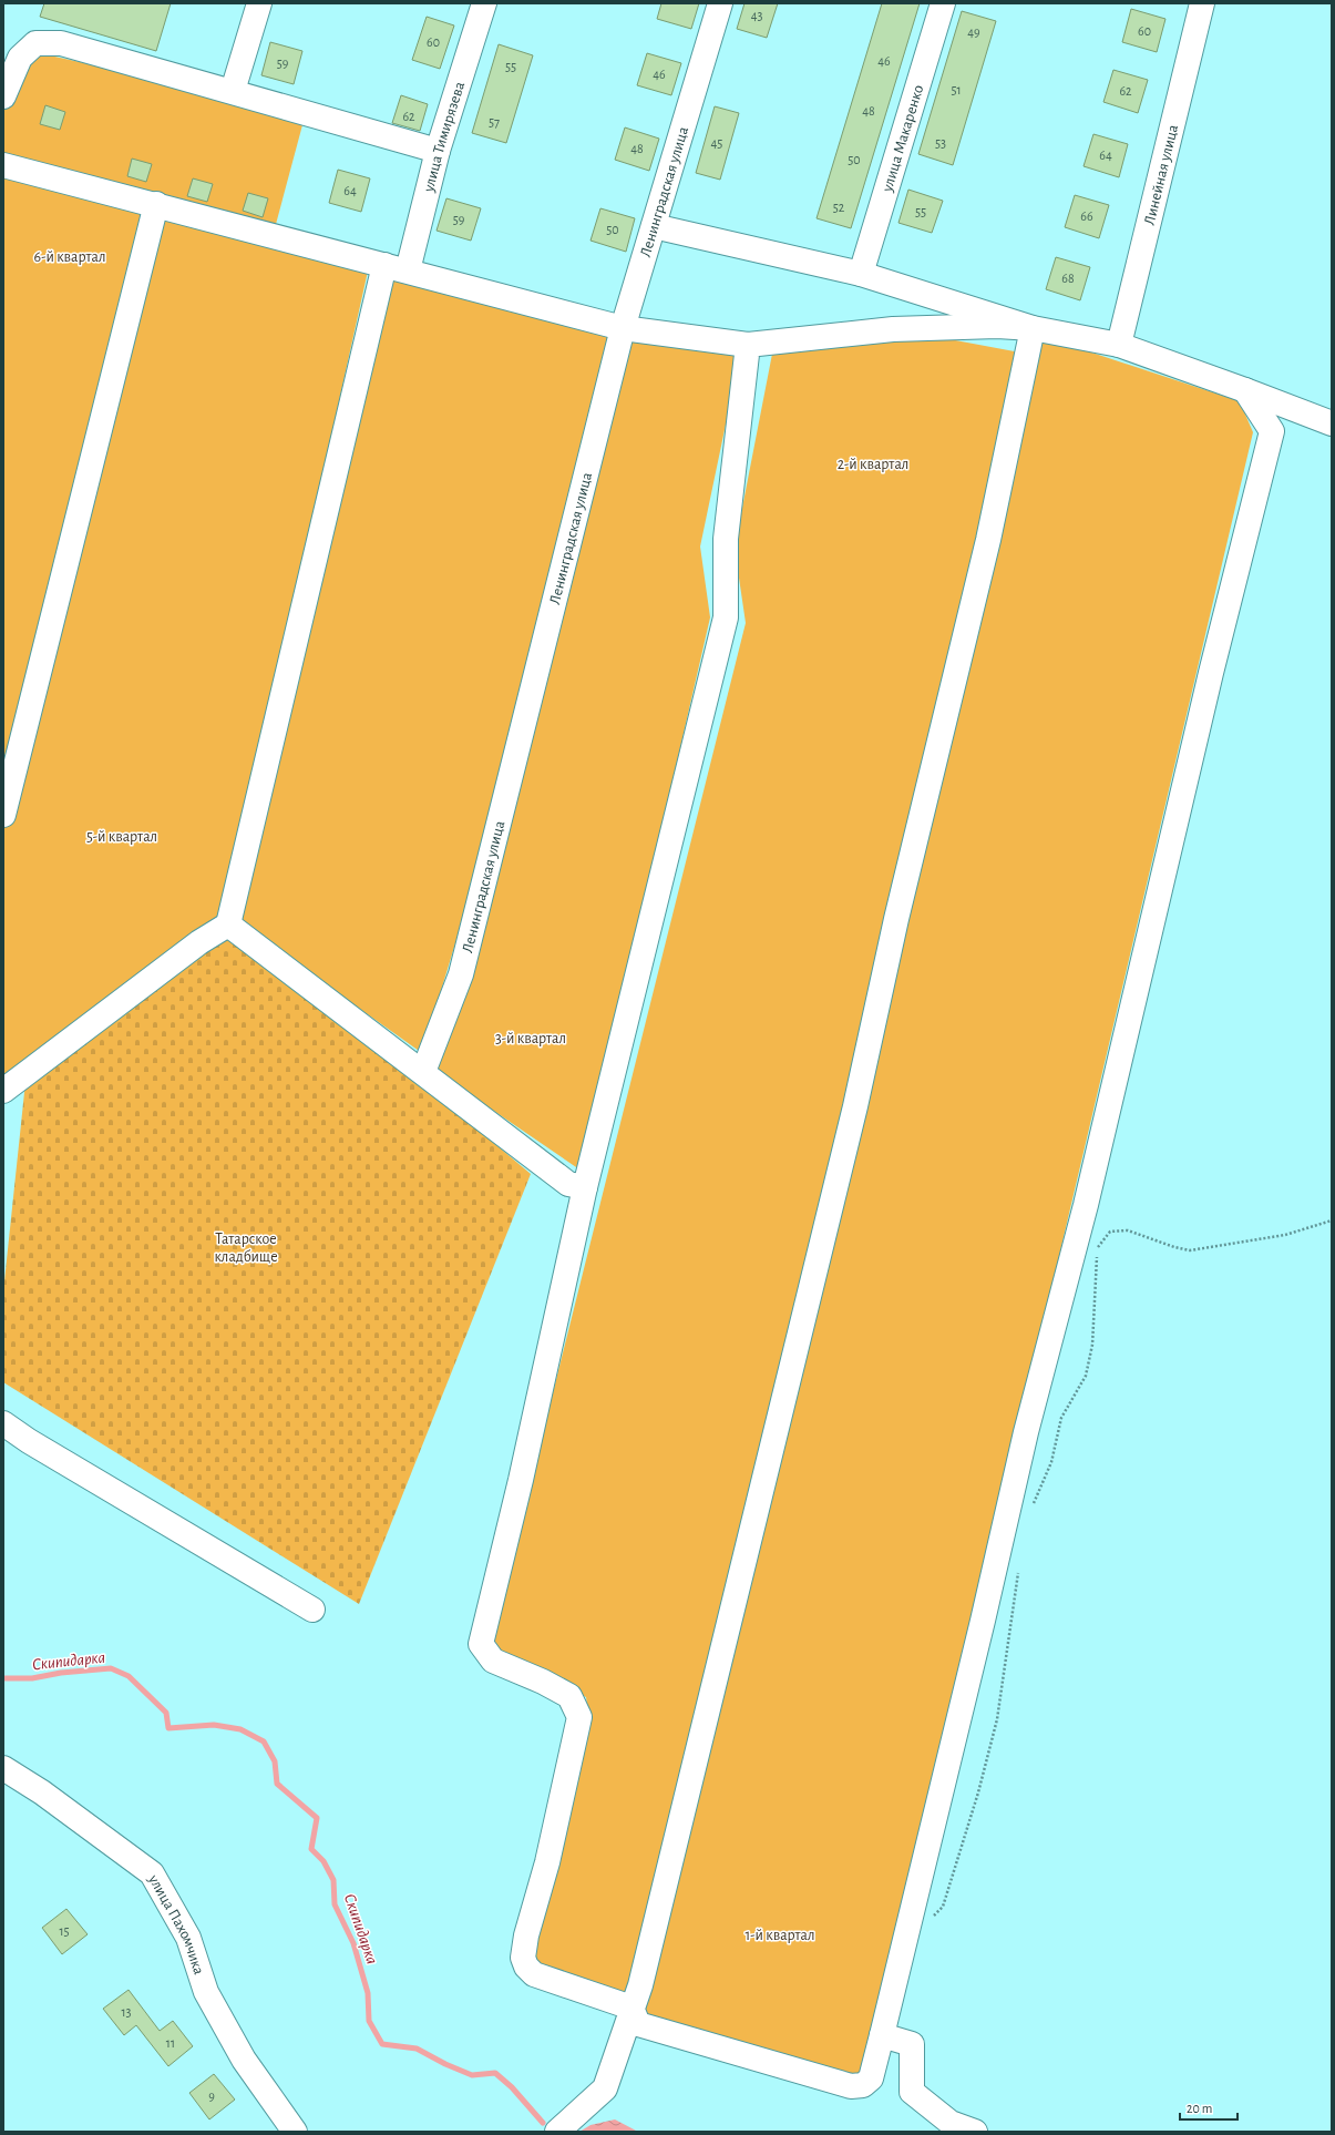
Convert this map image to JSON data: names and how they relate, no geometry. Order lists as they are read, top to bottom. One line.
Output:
{"streets":{"street":["улица Тимирязева","улица Макаренко","Линейная улица","Ленинградская улица","улица Пахомчика"]},"water":["Скипидарка"],"parks":["6-й квартал","2-й квартал","5-й квартал","3-й квартал","Татарское кладбище","1-й квартал"],"house_numbers":["43","60","49","60","46","59","55","46","51","62","48","62","57","45","53","48","64","50","64","52","55","66","59","50","68","15","13","11","9"],"scale_bar":"20 m"}
